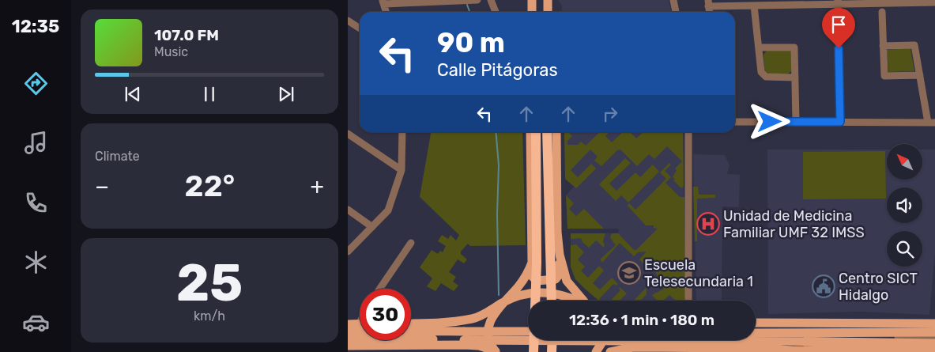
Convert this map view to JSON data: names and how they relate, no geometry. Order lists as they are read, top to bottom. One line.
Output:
{"places":{"hospital":["Unidad de Medicina Familiar UMF 32 IMSS"],"school or university":["Escuela Telesecundaria 1"],"public building":["Centro SICT Hidalgo"]},"north":"top left","page":{"tabs":"12:35","turn":["90 m","Calle Pitágoras"],"song":["107.0 FM","Music"],"tile":["Climate",["25","km/h"]],"heat":["−","22°","+"],"limit":"30","trip":"12:36 · 1 min · 180 m"}}
